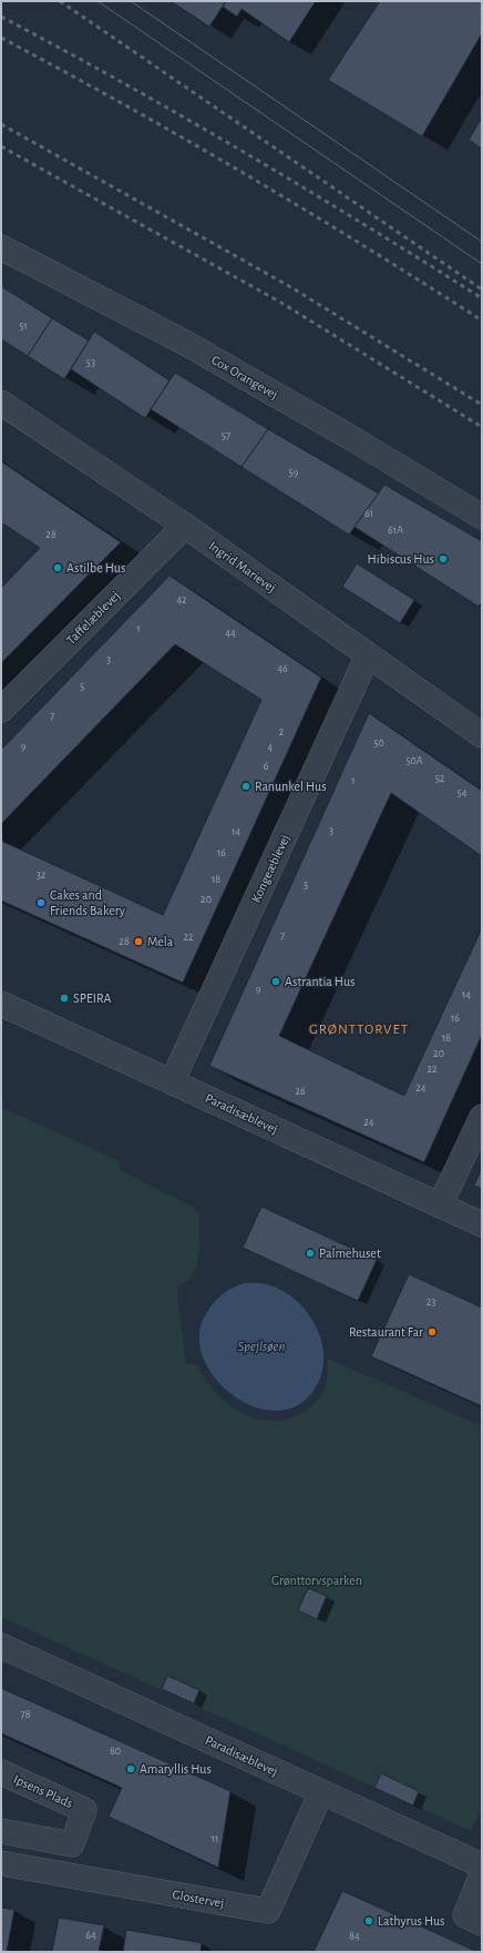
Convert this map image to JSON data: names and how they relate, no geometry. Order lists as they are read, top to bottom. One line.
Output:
{"streets":{"street":["Cox Orangevej","Ingrid Marievej","Taffelæblevej","Kongeæblevej","Paradisæblevej","Ipsens Plads","Glostervej"]},"crossings":[["Ingrid Marievej","Taffelæblevej"],["Ingrid Marievej","Kongeæblevej"],["Kongeæblevej","Paradisæblevej"],["Paradisæblevej","Glostervej"]],"districts":["GRØNTTORVET"],"water":["Spejlsøen"],"parks":["Grønttorvsparken"],"places":["Hibiscus Hus","Astilbe Hus","Ranunkel Hus","Cakes and Friends Bakery","Mela","Astrantia Hus","SPEIRA","Palmehuset","Restaurant Far","Amaryllis Hus","Lathyrus Hus"],"house_numbers":["51","53","57","59","61","61A","28","42","1","44","3","46","5","7","2","50","9","4","50A","6","52","1","54","3","14","16","32","18","5","20","7","22","28","9","14","16","18","20","22","24","26","24","23","78","80","11","64","84"]}
